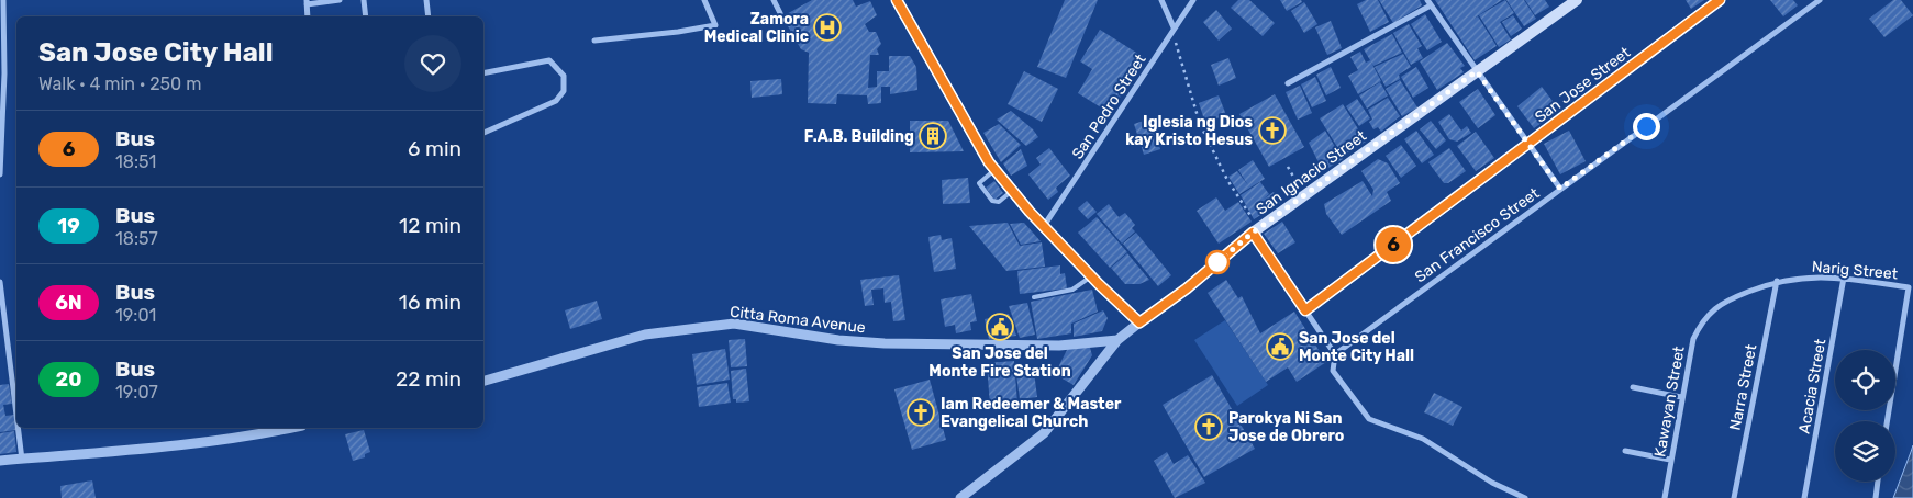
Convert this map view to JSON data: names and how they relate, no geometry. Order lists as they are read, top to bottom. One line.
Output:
{"streets":{"main road":["San Jose Street","San Ignacio Street"],"street":["San Pedro Street","San Francisco Street","Narig Street","Citta Roma Avenue","Acacia Street","Narra Street","Kawayan Street"]},"crossings":[["San Ignacio Street","Citta Roma Avenue"],["Narig Street","Acacia Street"],["Narig Street","Narra Street"],["Narig Street","Kawayan Street"]],"places":{"hospital":["Zamora Medical Clinic"],"church":["Iglesia ng Dios kay Kristo Hesus","Iam Redeemer & Master Evangelical Church","Parokya Ni San Jose de Obrero"],"building":["F.A.B. Building"],"public building":["San Jose del Monte Fire Station","San Jose del Monte City Hall"]},"lines":["bus line 6"],"page":{"on_map":"6","heading":["San Jose City Hall","Walk · 4 min · 250 m"],"list":[{"mark":"6","name":"Bus","note":"18:51","value":"6 min"},{"mark":"19","name":"Bus","note":"18:57","value":"12 min"},{"mark":"6N","name":"Bus","note":"19:01","value":"16 min"},{"mark":"20","name":"Bus","note":"19:07","value":"22 min"}]}}
